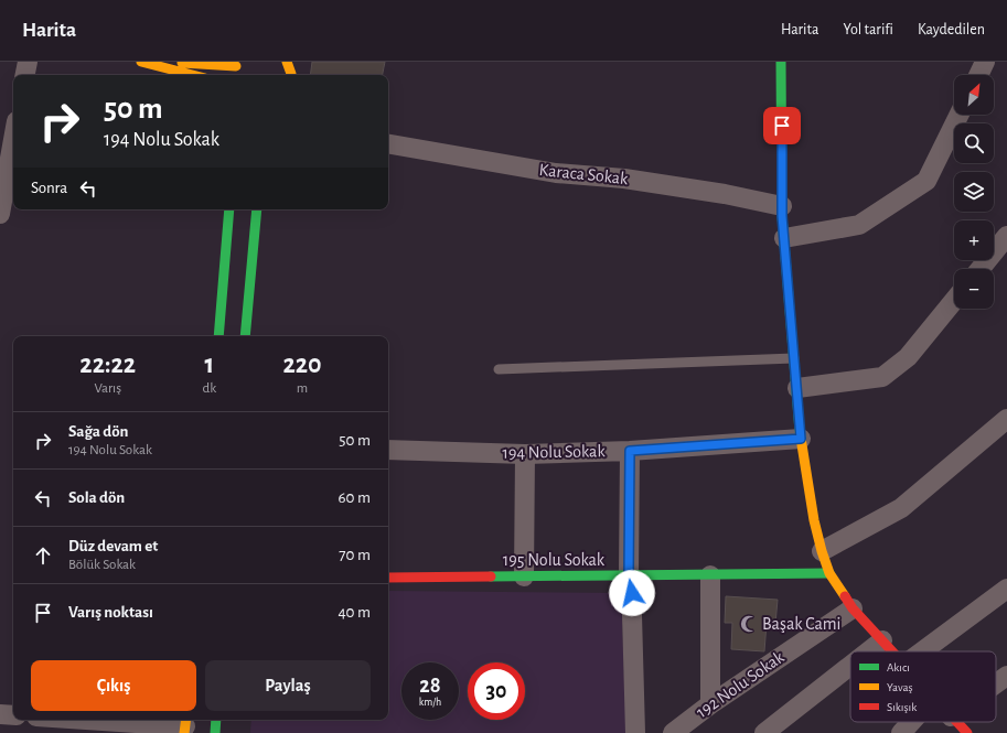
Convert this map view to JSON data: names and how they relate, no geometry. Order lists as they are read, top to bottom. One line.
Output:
{"streets":{"street":["Karaca Sokak","194 Nolu Sokak","195 Nolu Sokak","192 Nolu Sokak"]},"places":{"mosque":["Başak Cami"]},"legend":["Akıcı","Yavaş","Sıkışık"],"north":"top right","page":{"header":"Harita","nav":["Harita","Yol tarifi","Kaydedilen"],"map_buttons":["+","−"],"turn":["50 m","194 Nolu Sokak"],"then":"Sonra","eta":["22:22","Varış","1","dk","220","m"],"list":[{"name":"Sağa dön","note":"194 Nolu Sokak","value":"50 m"},{"name":"Sola dön","value":"60 m"},{"name":"Düz devam et","note":"Bölük Sokak","value":"70 m"},{"name":"Varış noktası","value":"40 m"}],"buttons":["Çıkış","Paylaş"],"speed":"28 km/h","limit":"30"}}
